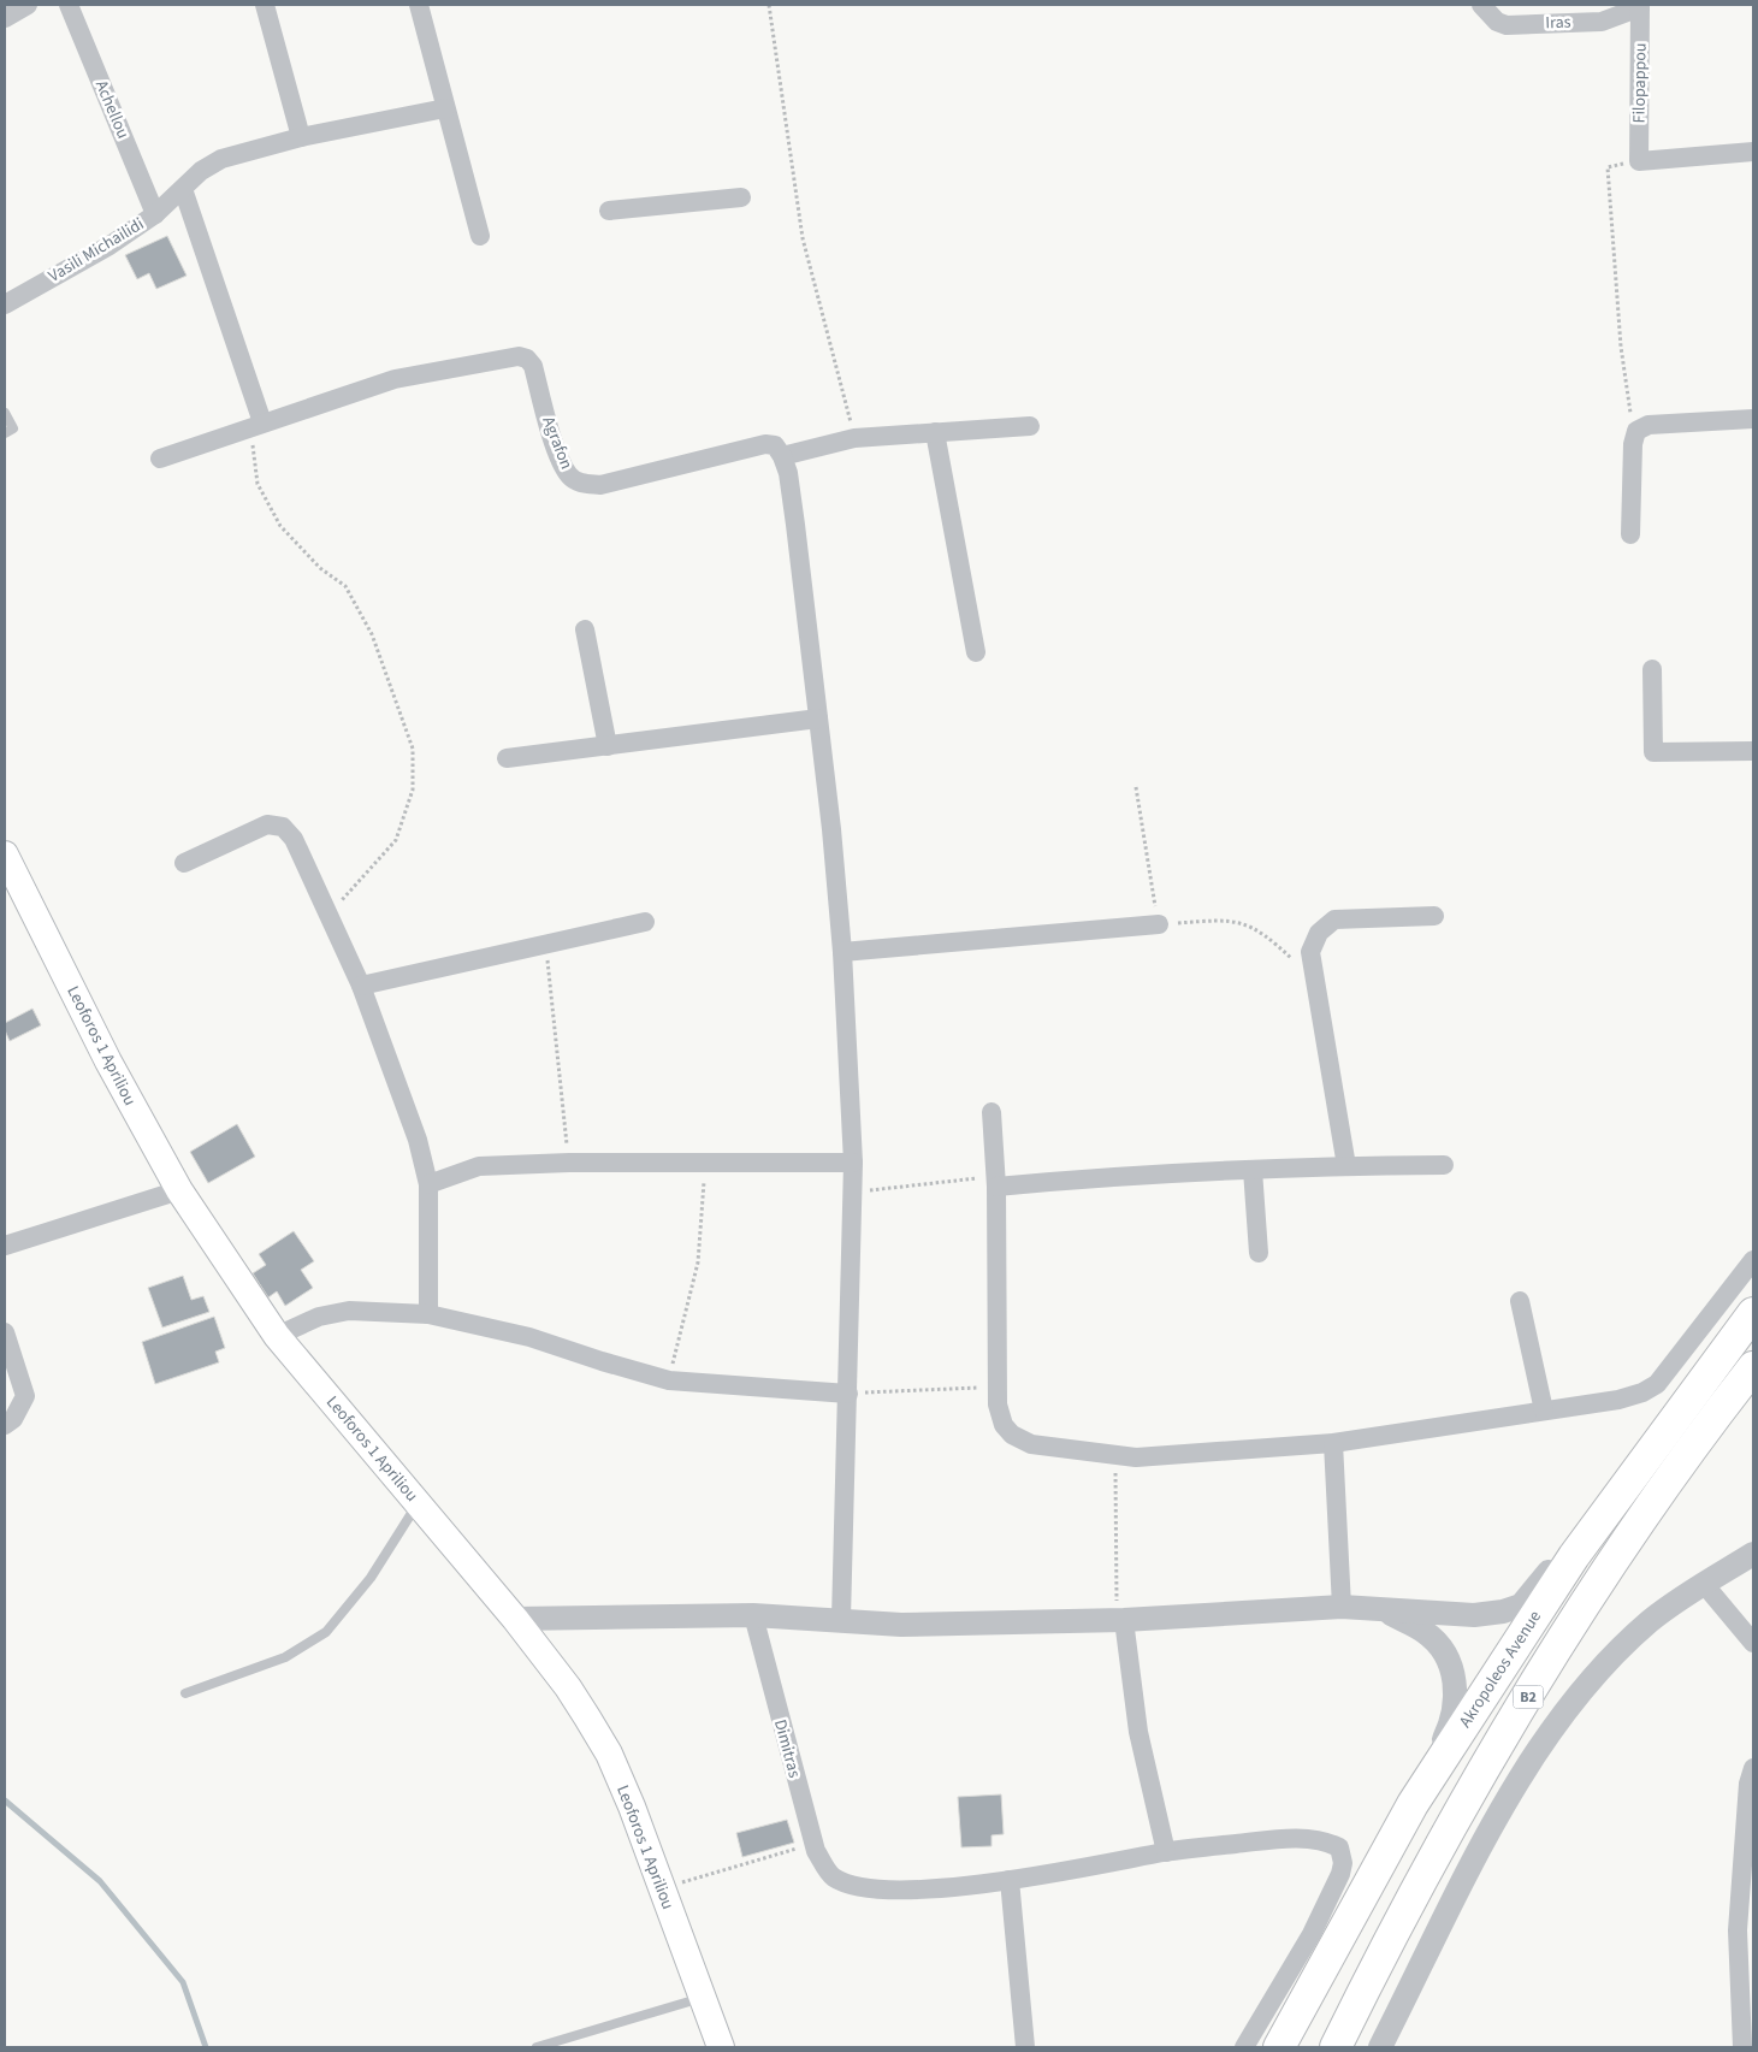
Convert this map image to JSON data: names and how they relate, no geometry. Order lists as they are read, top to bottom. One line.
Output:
{"streets":{"highway":["Akropoleos Avenue","B2"],"main road":["Leoforos 1 Apriliou"],"street":["Iras","Filopappou","Achellou","Vasili Michailidi","Agrafon","Dimitras"]},"crossings":[["Iras","Filopappou"],["Achellou","Vasili Michailidi"]]}
